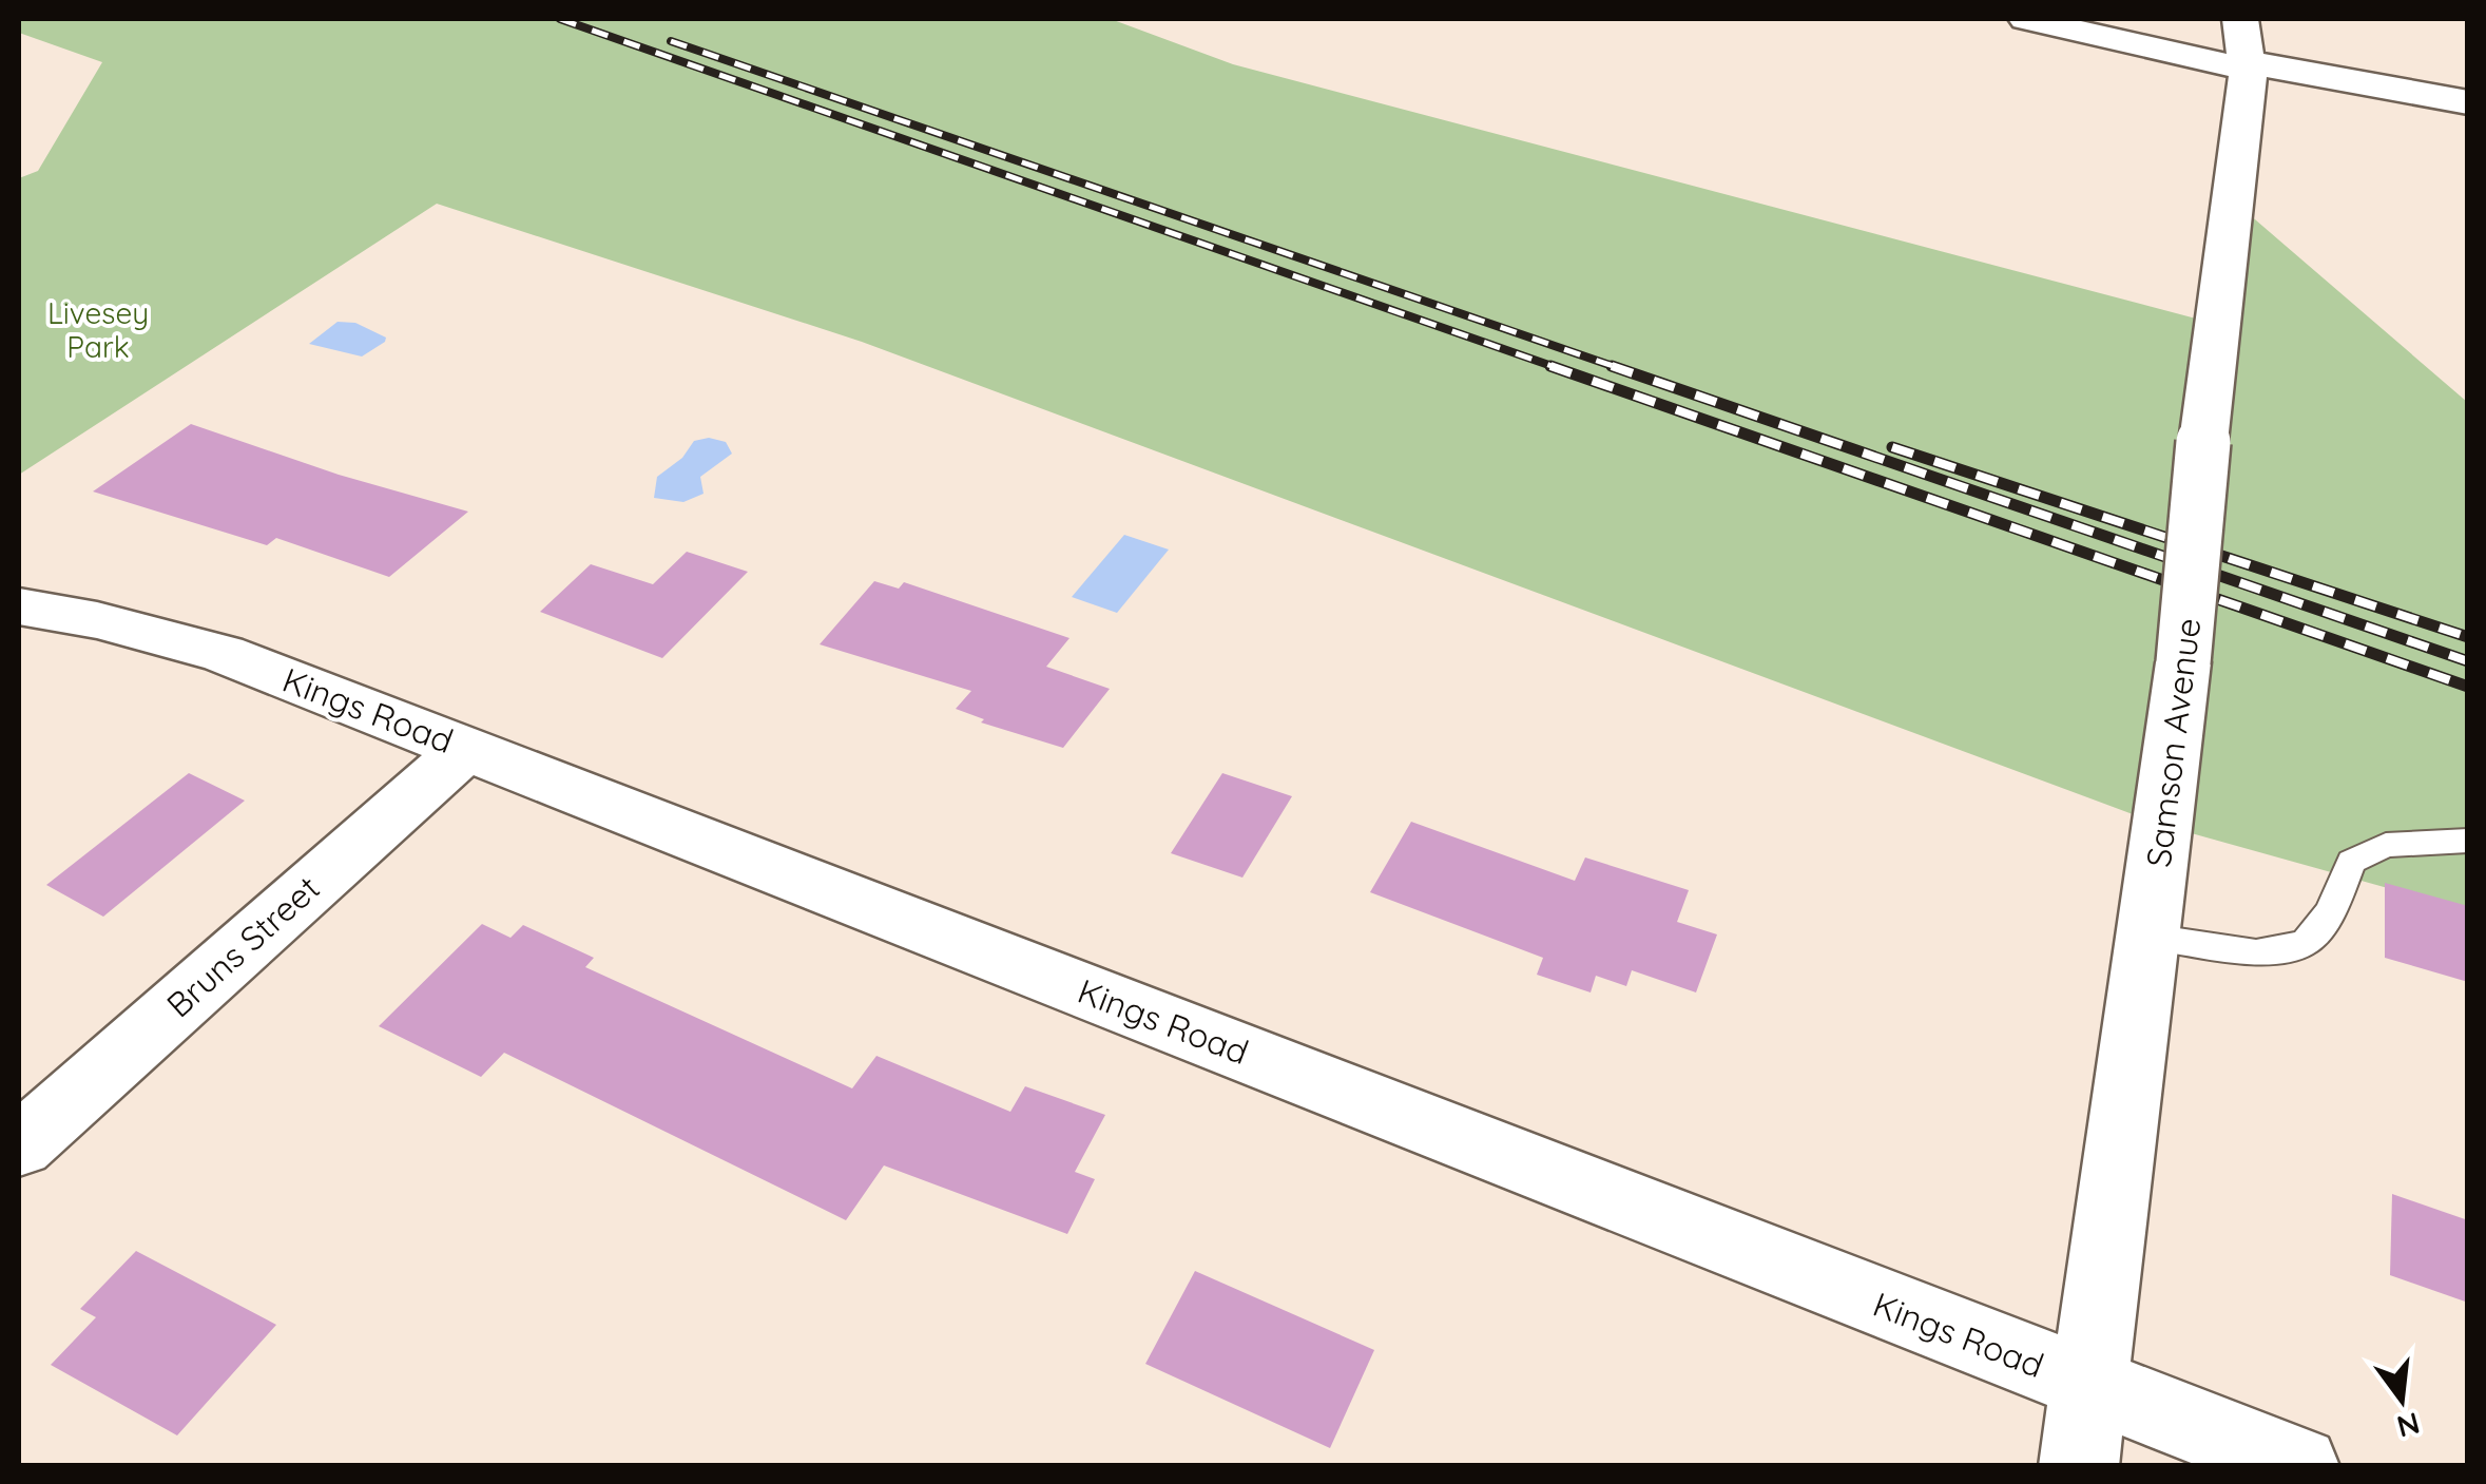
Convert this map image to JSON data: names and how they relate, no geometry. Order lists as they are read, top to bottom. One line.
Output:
{"streets":{"street":["Kings Road","Samson Avenue","Bruns Street"]},"crossings":[["Kings Road","Samson Avenue"],["Kings Road","Bruns Street"]],"parks":["Livesey Park"],"north":"bottom"}
